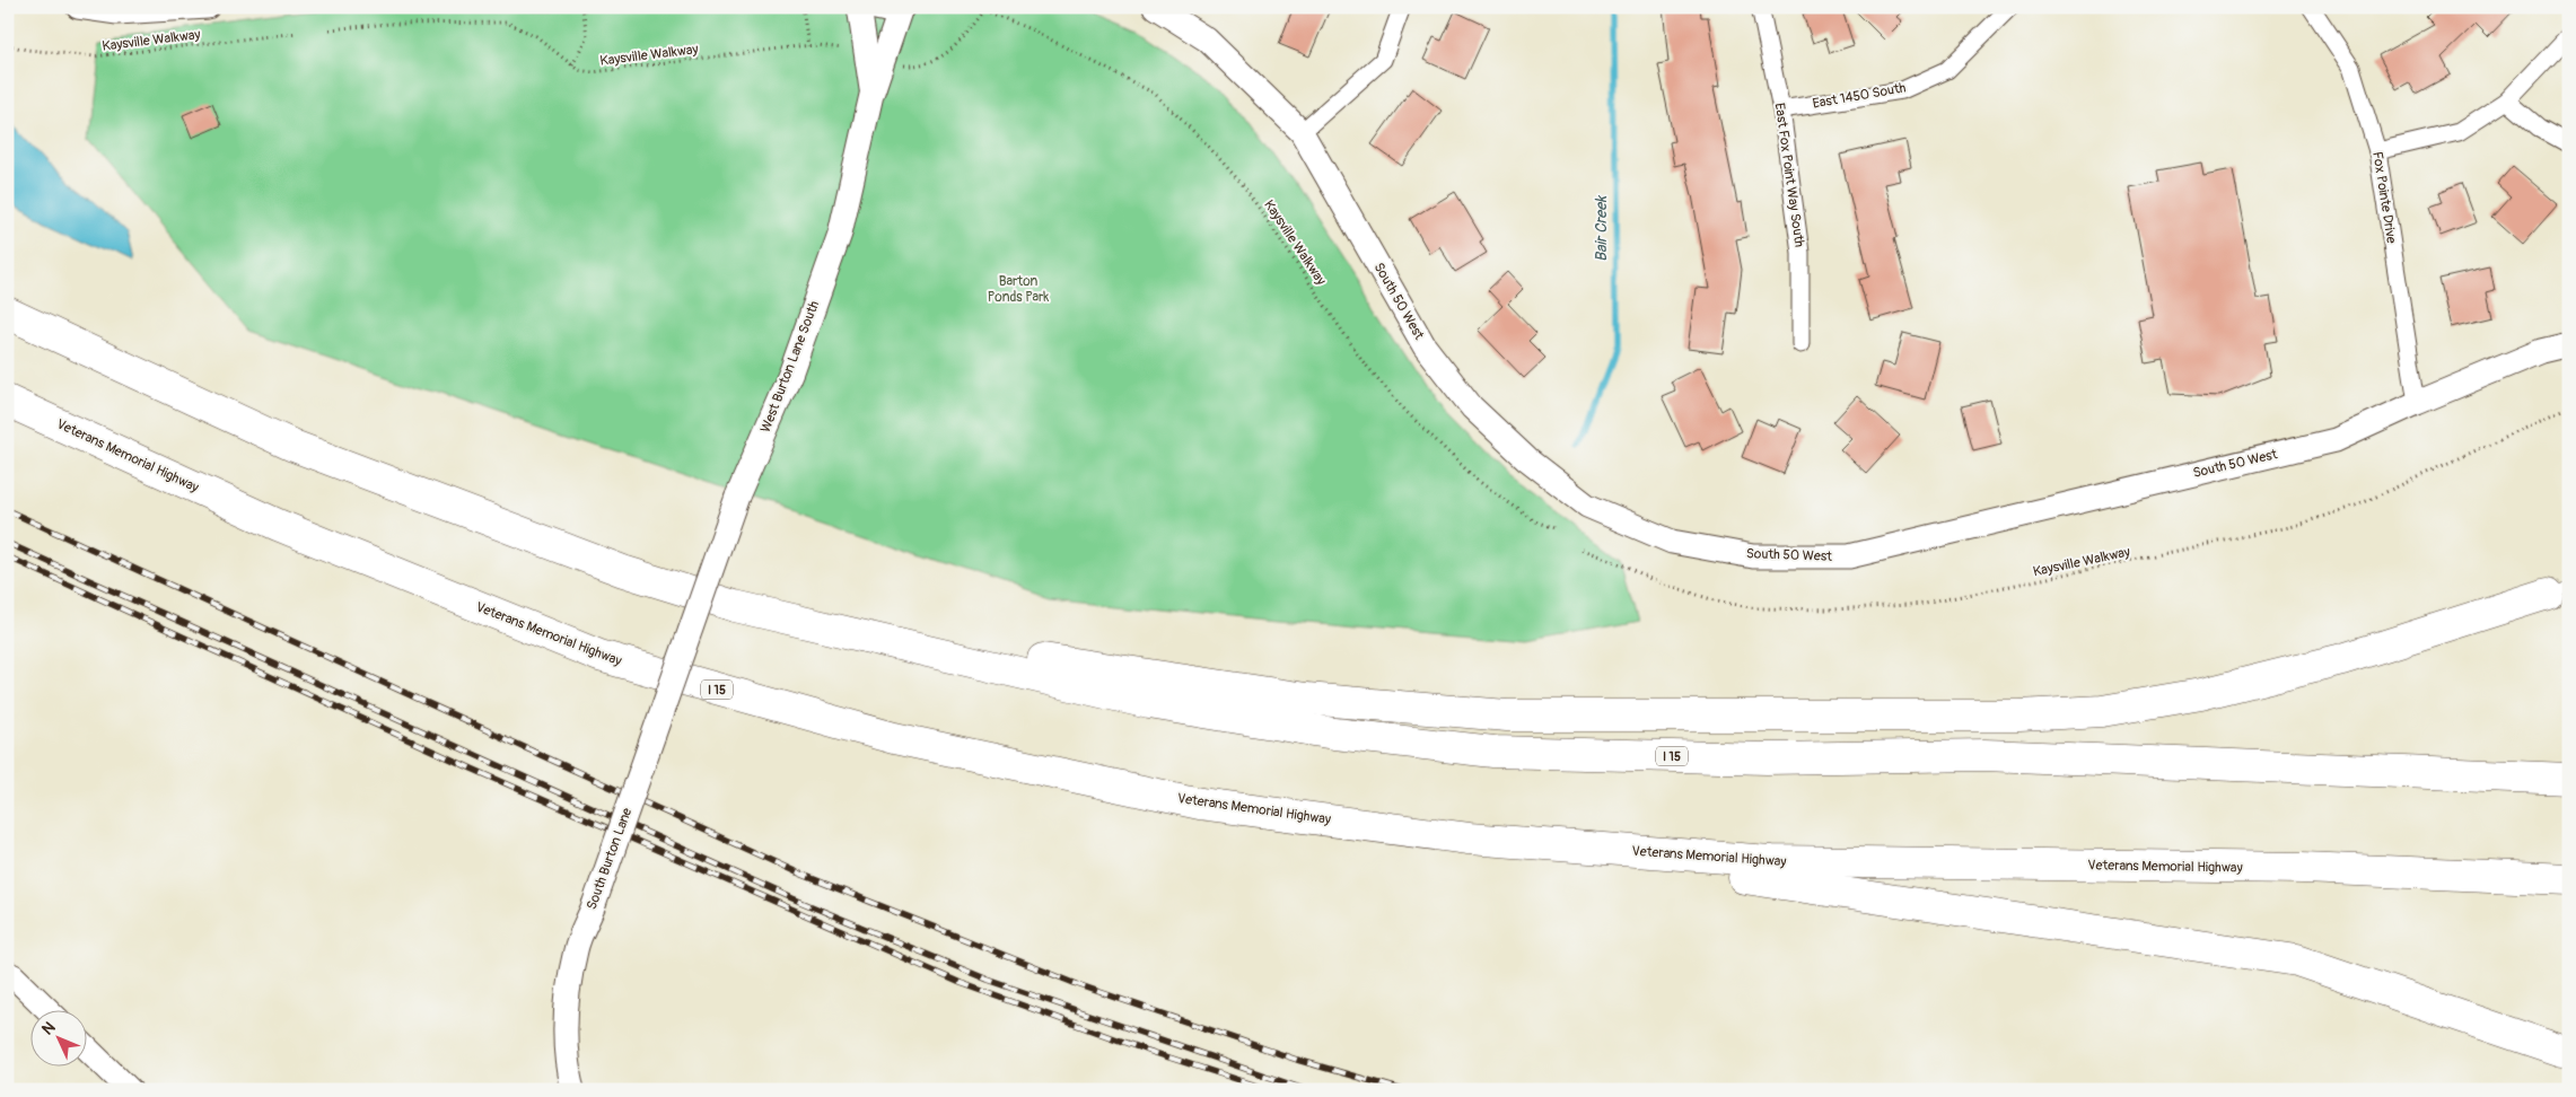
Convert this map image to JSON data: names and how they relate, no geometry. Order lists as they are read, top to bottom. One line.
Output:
{"streets":{"highway":["Veterans Memorial Highway","I 15"],"street":["East 1450 South","East Fox Point Way South","Fox Pointe Drive","South 50 West","West Burton Lane South","South Burton Lane"],"path":["Kaysville Walkway"]},"crossings":[["East 1450 South","East Fox Point Way South"],["Fox Pointe Drive","South 50 West"],["West Burton Lane South","South Burton Lane"]],"water":["Bair Creek"],"parks":["Barton Ponds Park"],"north":"top left"}
